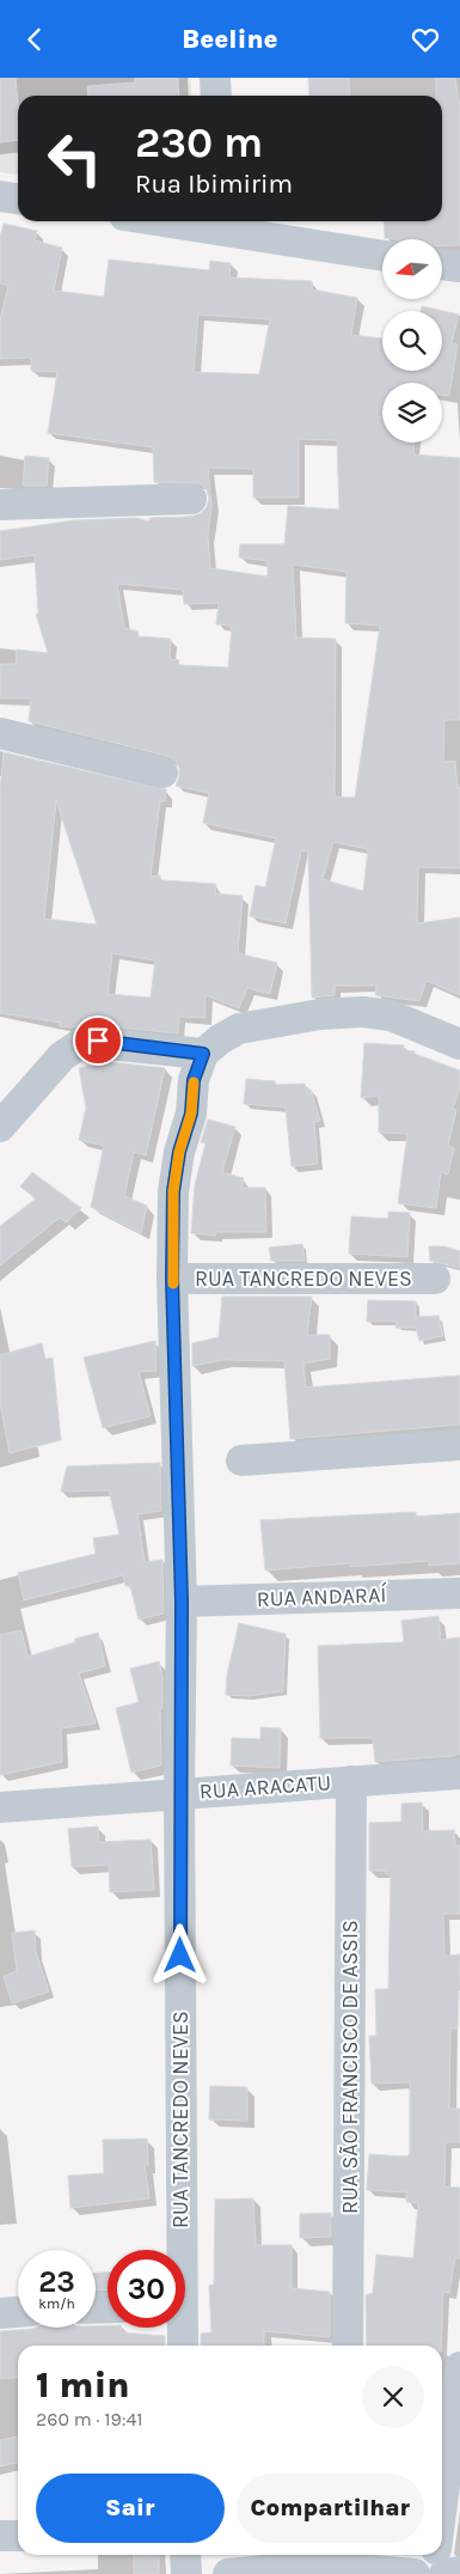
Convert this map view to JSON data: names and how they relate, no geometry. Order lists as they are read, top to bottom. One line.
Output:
{"streets":{"street":["RUA TANCREDO NEVES","RUA ANDARAÍ","RUA ARACATU","RUA SÃO FRANCISCO DE ASSIS"]},"crossings":[["RUA TANCREDO NEVES","RUA ANDARAÍ"],["RUA TANCREDO NEVES","RUA ARACATU"],["RUA ARACATU","RUA SÃO FRANCISCO DE ASSIS"]],"north":"left","page":{"header":"Beeline","turn":["230 m","Rua Ibimirim"],"speed":"23 km/h","limit":"30","heading":["1 min","260 m · 19:41"],"buttons":["Sair","Compartilhar"]}}
